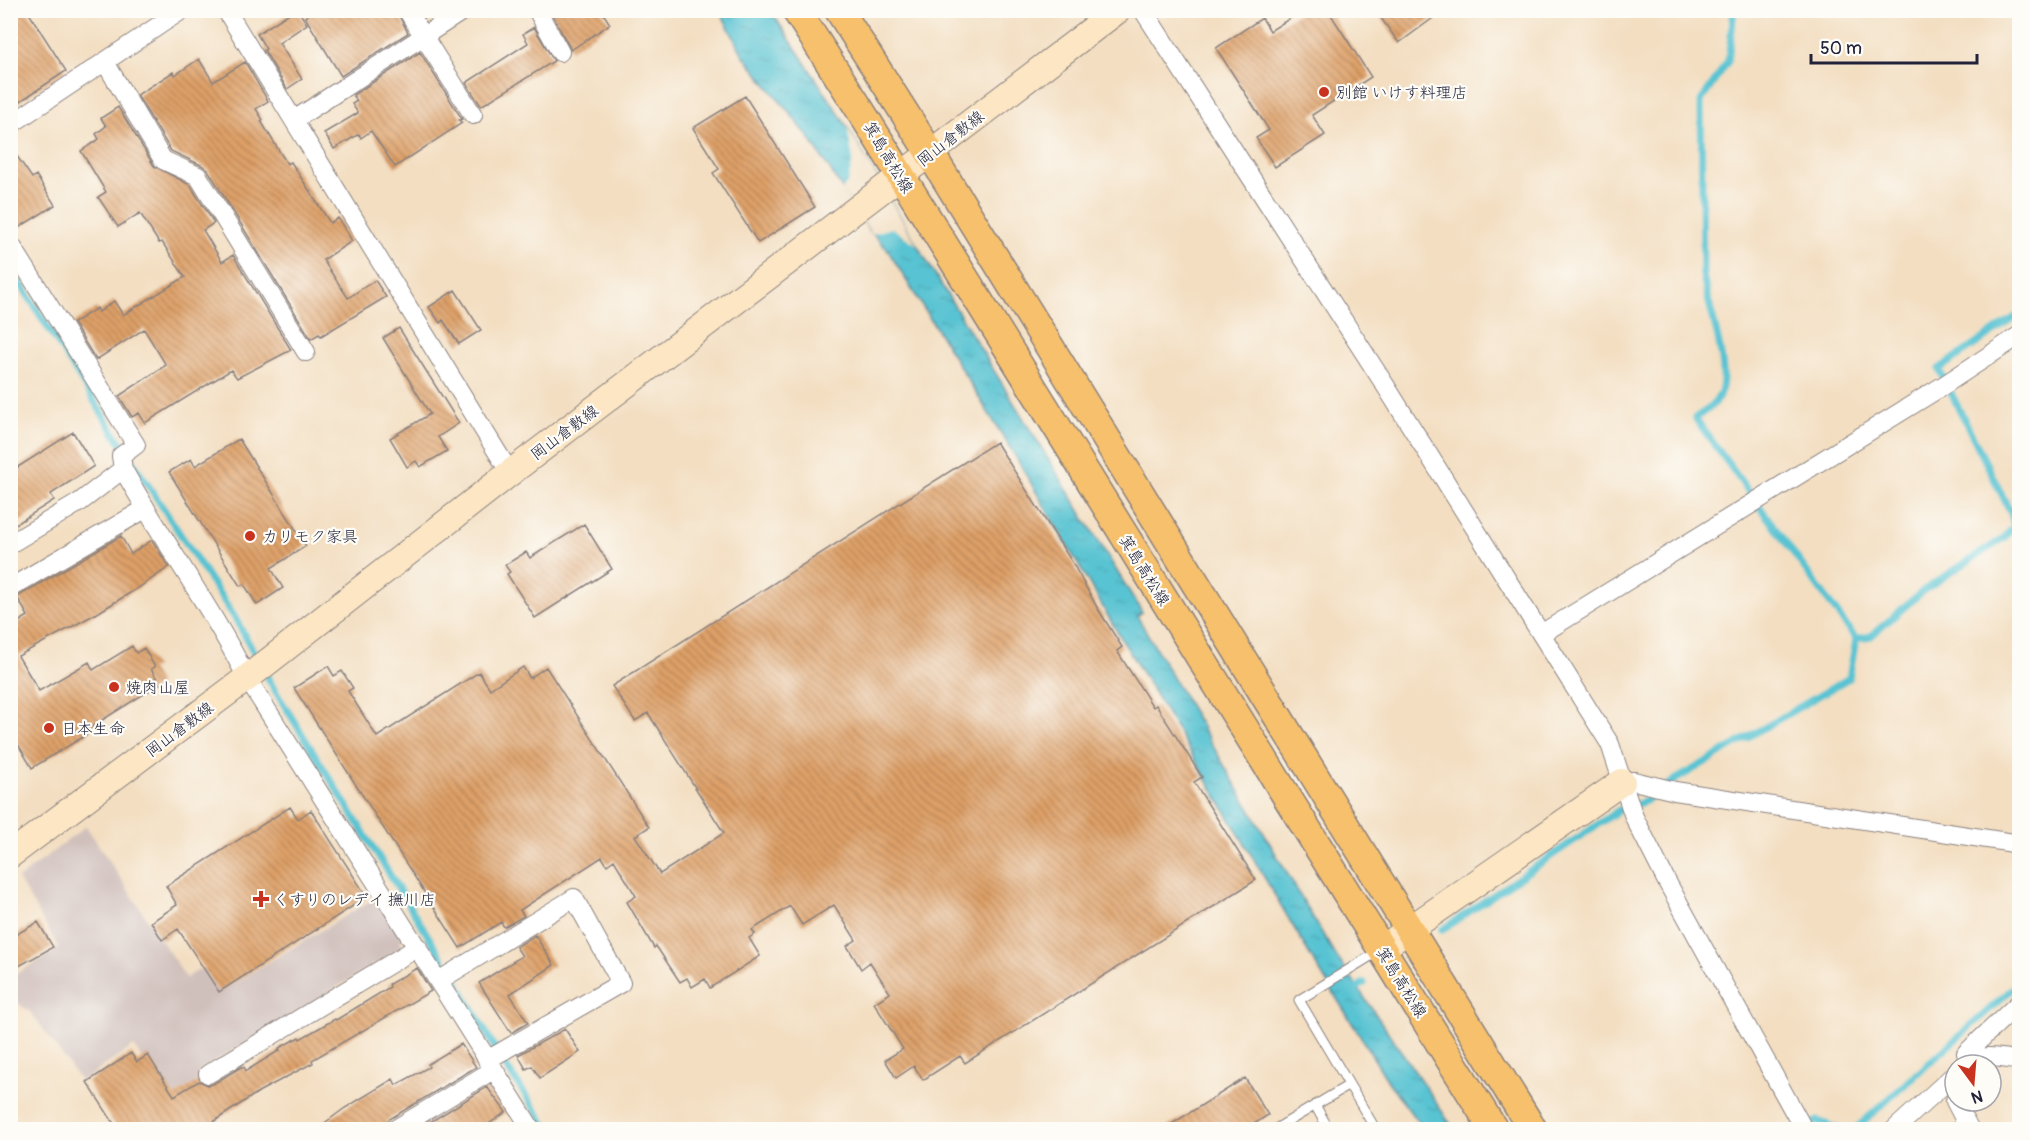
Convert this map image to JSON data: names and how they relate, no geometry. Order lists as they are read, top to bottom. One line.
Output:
{"streets":{"main road":["岡山倉敷線","箕島高松線"]},"crossings":[["岡山倉敷線","箕島高松線"]],"places":{"other":["別館 いけす料理店","カリモク家具","焼肉山屋","日本生命"],"health":["くすりのレデイ 撫川店"]},"scale_bar":"50 m","north":"bottom"}
